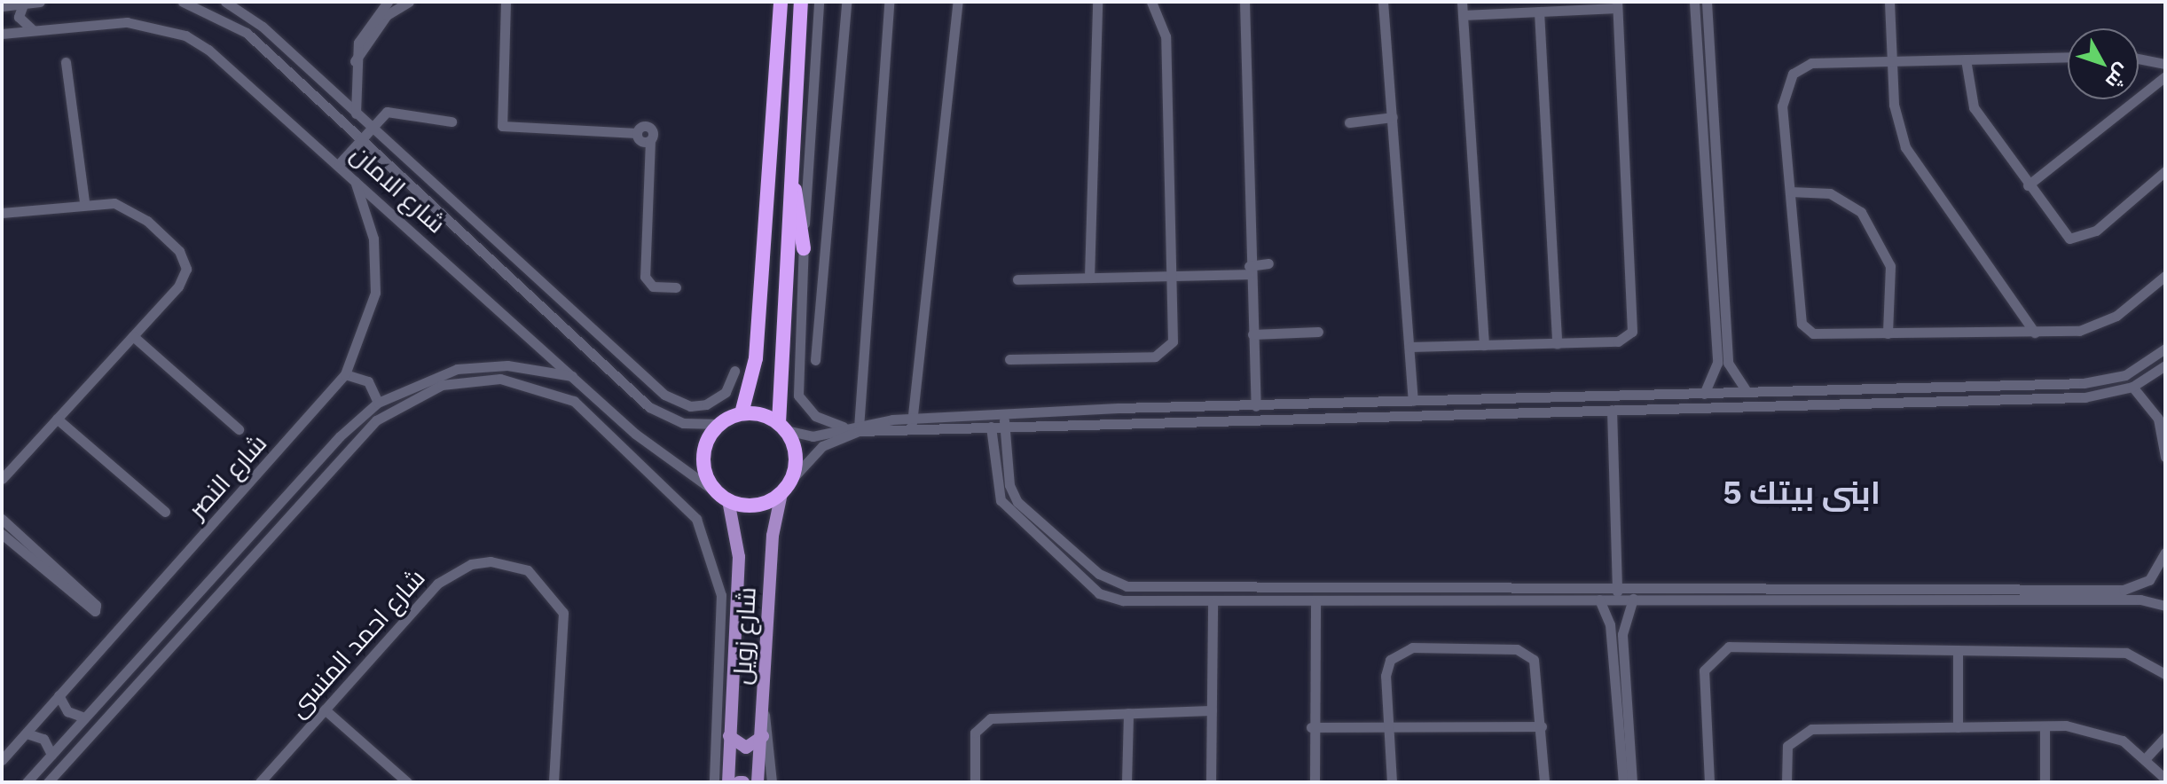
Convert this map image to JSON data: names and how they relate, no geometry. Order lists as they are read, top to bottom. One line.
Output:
{"streets":{"main road":["شارع زويل"],"street":["شارع الامان","شارع النصر","شارع احمد المنسى"]},"crossings":[["شارع الامان","شارع النصر"],["شارع الامان","شارع زويل"]],"districts":["ابنى بيتك 5"],"north":"bottom right"}
